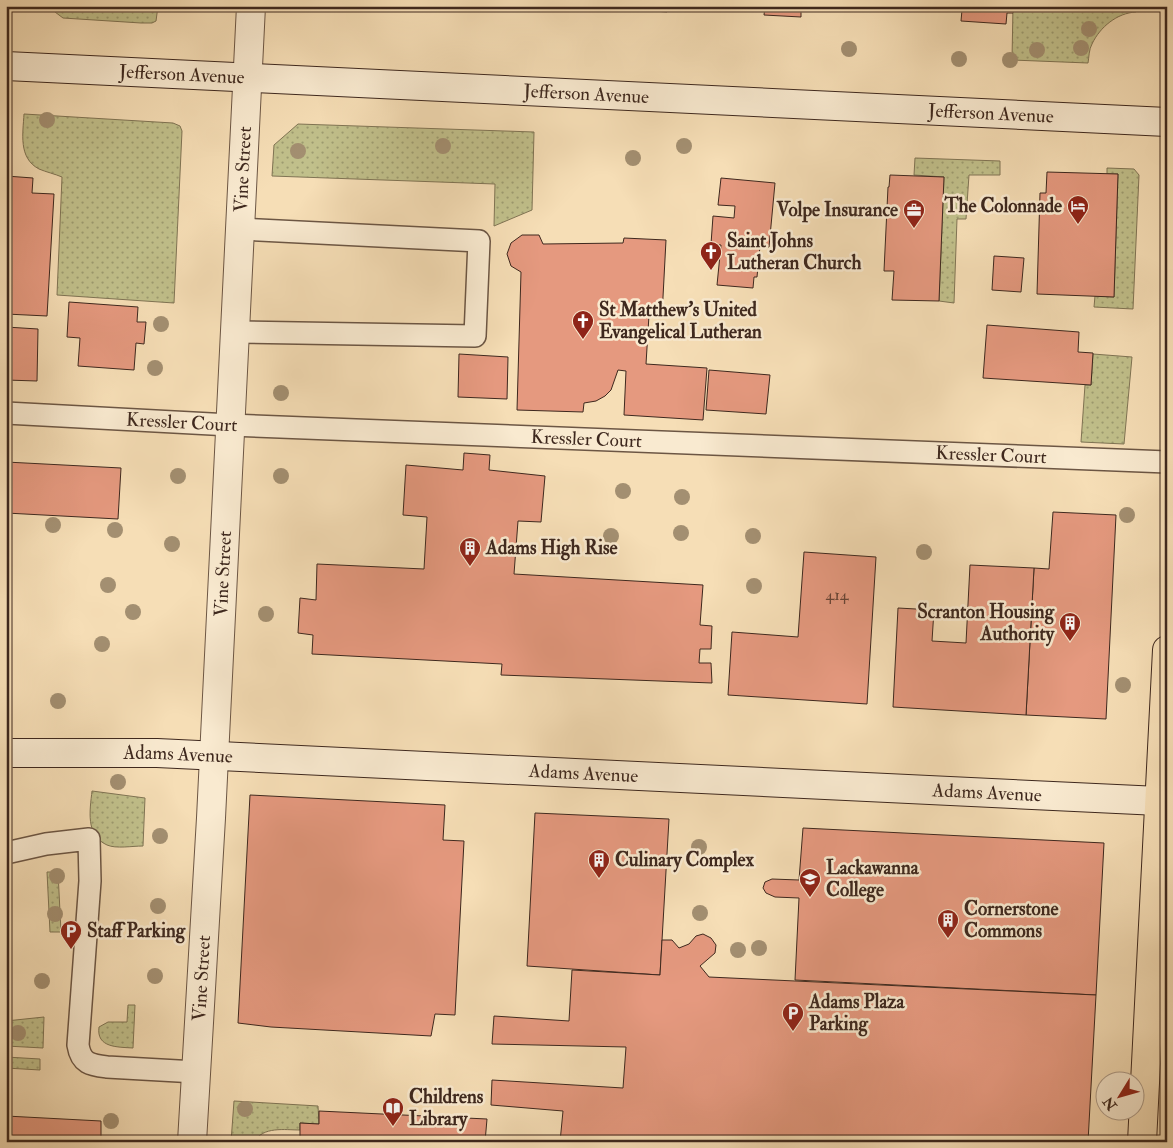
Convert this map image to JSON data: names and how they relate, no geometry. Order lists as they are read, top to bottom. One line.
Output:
{"streets":{"main road":["Jefferson Avenue","Vine Street","Adams Avenue"],"lane":["Kressler Court"]},"crossings":[["Jefferson Avenue","Vine Street"],["Vine Street","Kressler Court"],["Vine Street","Adams Avenue"]],"places":{"hotel":["The Colonnade"],"office":["Volpe Insurance"],"church":["Saint Johns Lutheran Church","St Matthew's United Evangelical Lutheran"],"building":["Adams High Rise","Scranton Housing Authority","Culinary Complex","Cornerstone Commons"],"school or university":["Lackawanna College"],"parking":["Staff Parking","Adams Plaza Parking"],"library":["Childrens Library"]},"house_numbers":["414"],"north":"bottom left"}
